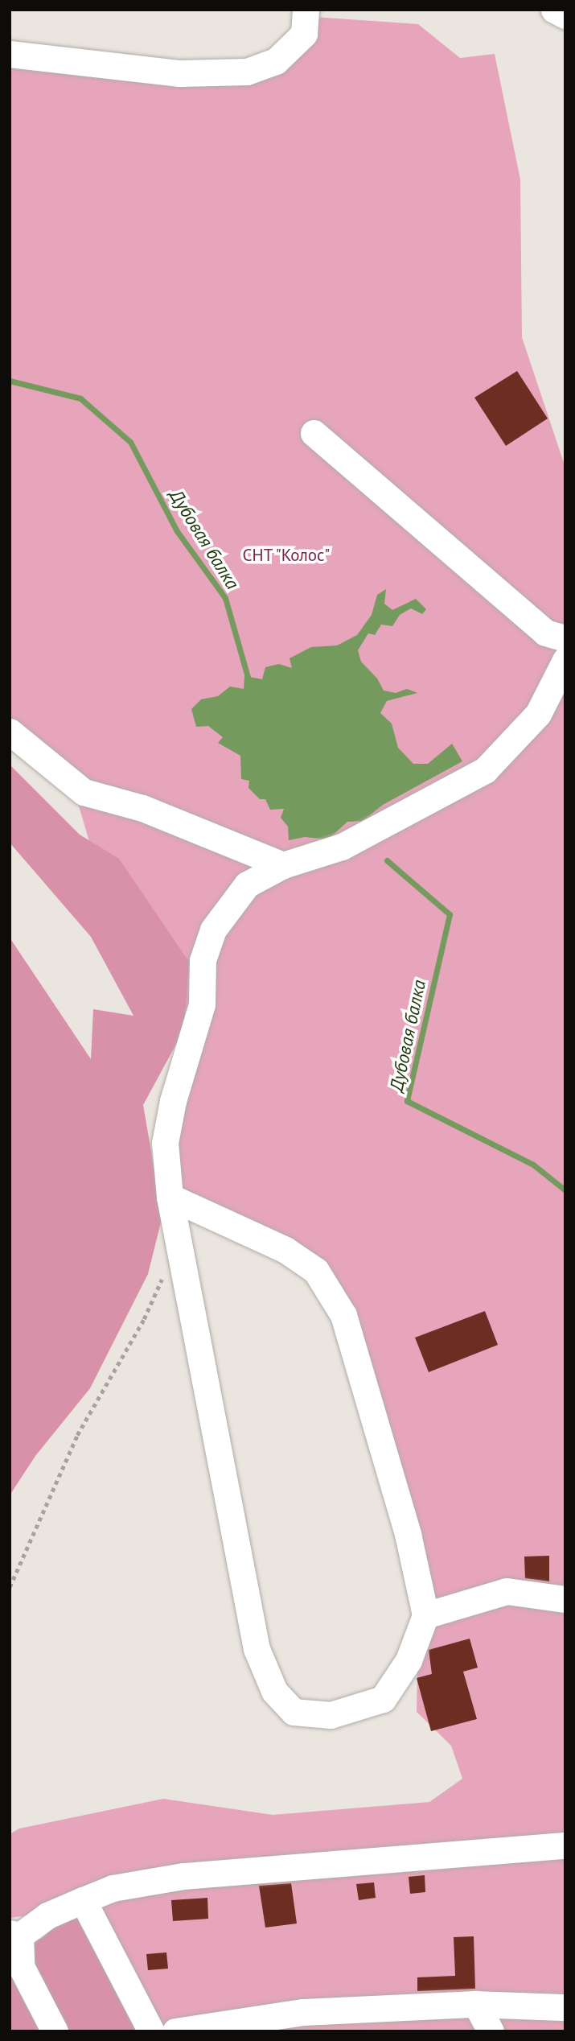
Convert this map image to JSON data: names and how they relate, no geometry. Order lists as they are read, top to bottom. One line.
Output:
{"water":["Дубовая балка"],"parks":["СНТ \"Колос\""]}
